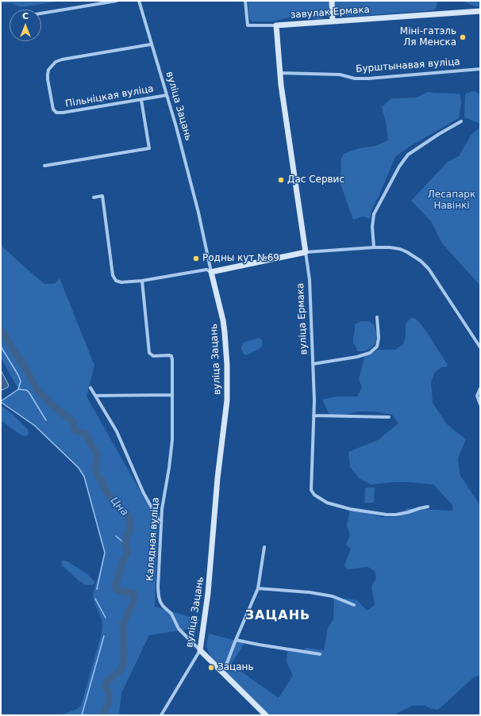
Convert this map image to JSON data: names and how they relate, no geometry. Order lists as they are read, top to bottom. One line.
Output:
{"streets":{"street":["завулак Ермака","Бурштынавая вуліца","Пільніцкая вуліца","вуліца Зацань","вуліца Ермака","Калядная вуліца"]},"crossings":[["завулак Ермака","вуліца Ермака"],["Бурштынавая вуліца","вуліца Ермака"],["Пільніцкая вуліца","вуліца Зацань"],["вуліца Зацань","Калядная вуліца"]],"districts":["ЗАЦАНЬ"],"water":["Цна"],"parks":["Лесапарк Навінкі"],"places":["Міні-гатэль Ля Менска","Дас Сервис","Родны кут №69","Зацань"],"north":"top"}
